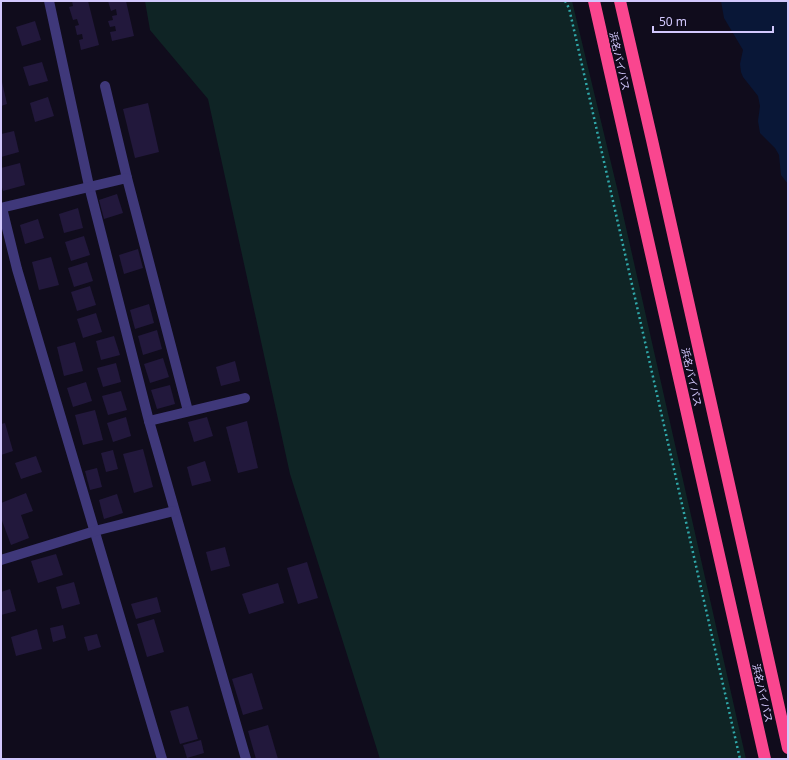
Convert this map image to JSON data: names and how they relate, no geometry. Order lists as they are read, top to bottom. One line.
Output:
{"streets":{"highway":["浜名バイパス"]},"scale_bar":"50 m"}
